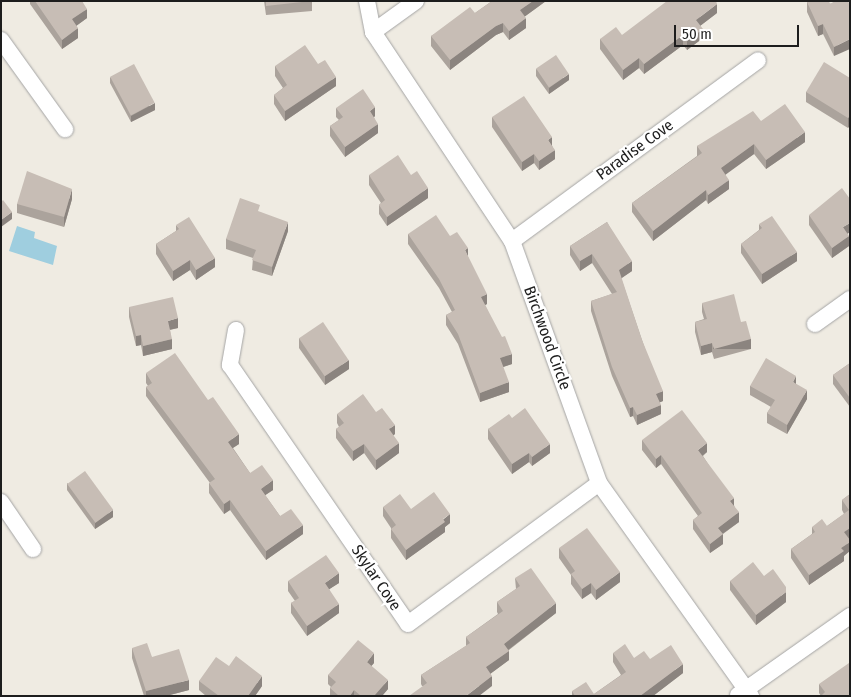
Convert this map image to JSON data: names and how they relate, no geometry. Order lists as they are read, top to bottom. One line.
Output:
{"streets":{"street":["Paradise Cove","Birchwood Circle","Skylar Cove"]},"crossings":[["Paradise Cove","Birchwood Circle"],["Birchwood Circle","Skylar Cove"]],"scale_bar":"50 m"}
